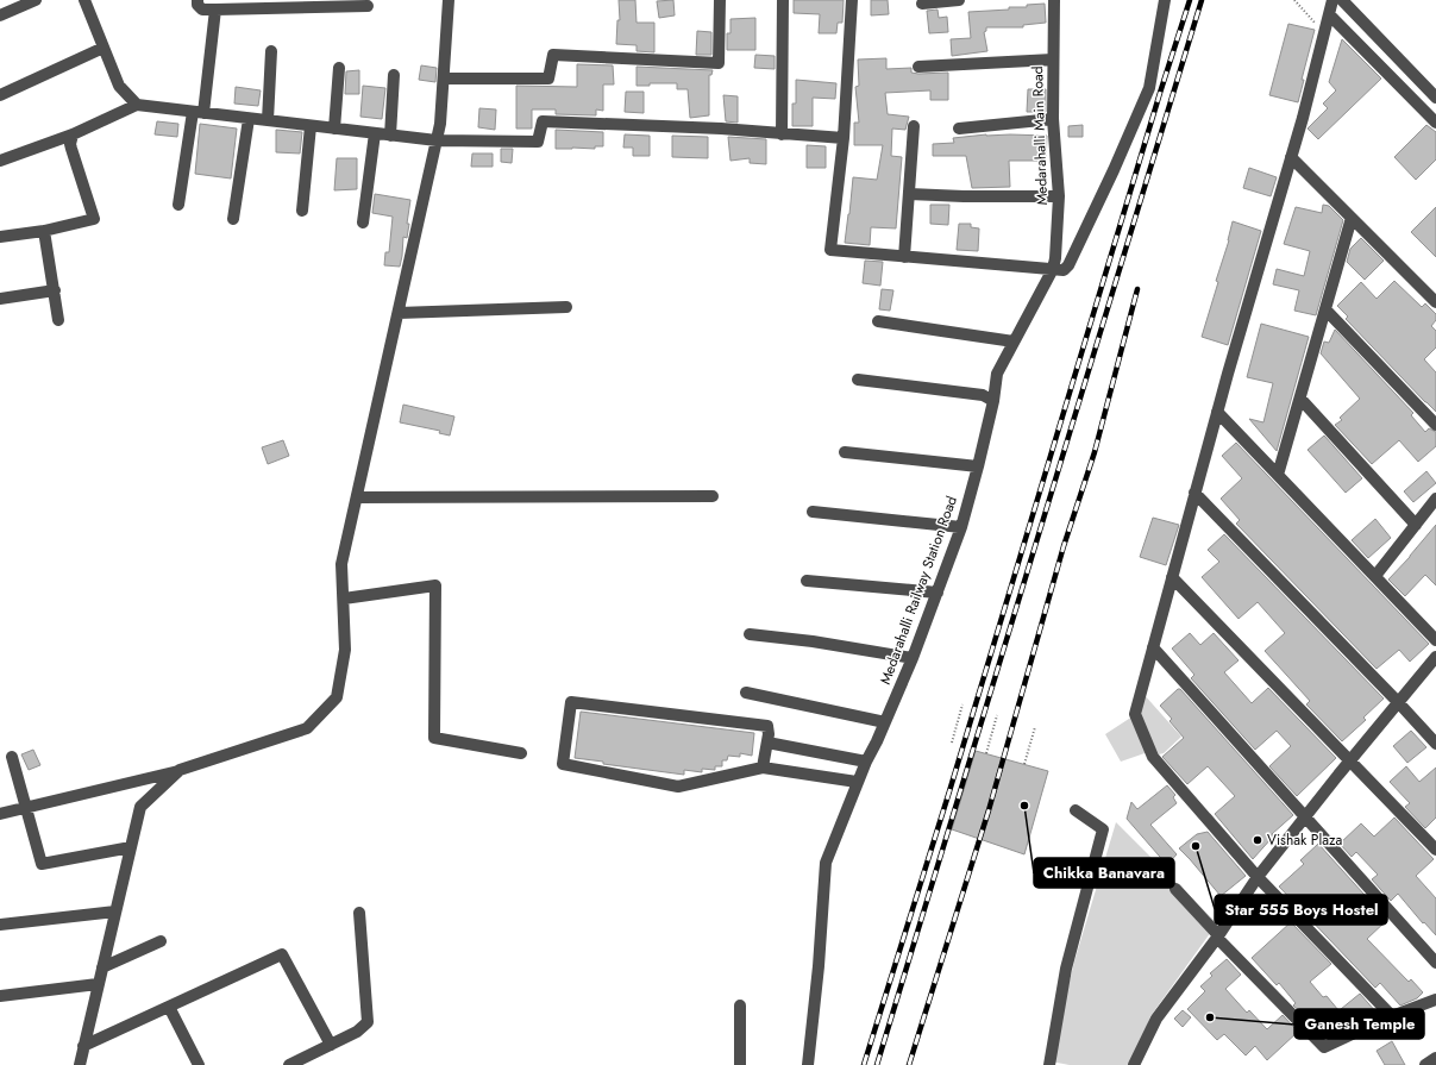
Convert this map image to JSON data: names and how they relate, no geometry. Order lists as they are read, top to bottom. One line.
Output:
{"streets":{"street":["Medarahalli Main Road","Medarahalli Railway Station Road"]},"crossings":[["Medarahalli Main Road","Medarahalli Railway Station Road"]],"places":["Chikka Banavara","Vishak Plaza","Star 555 Boys Hostel","Ganesh Temple"]}
